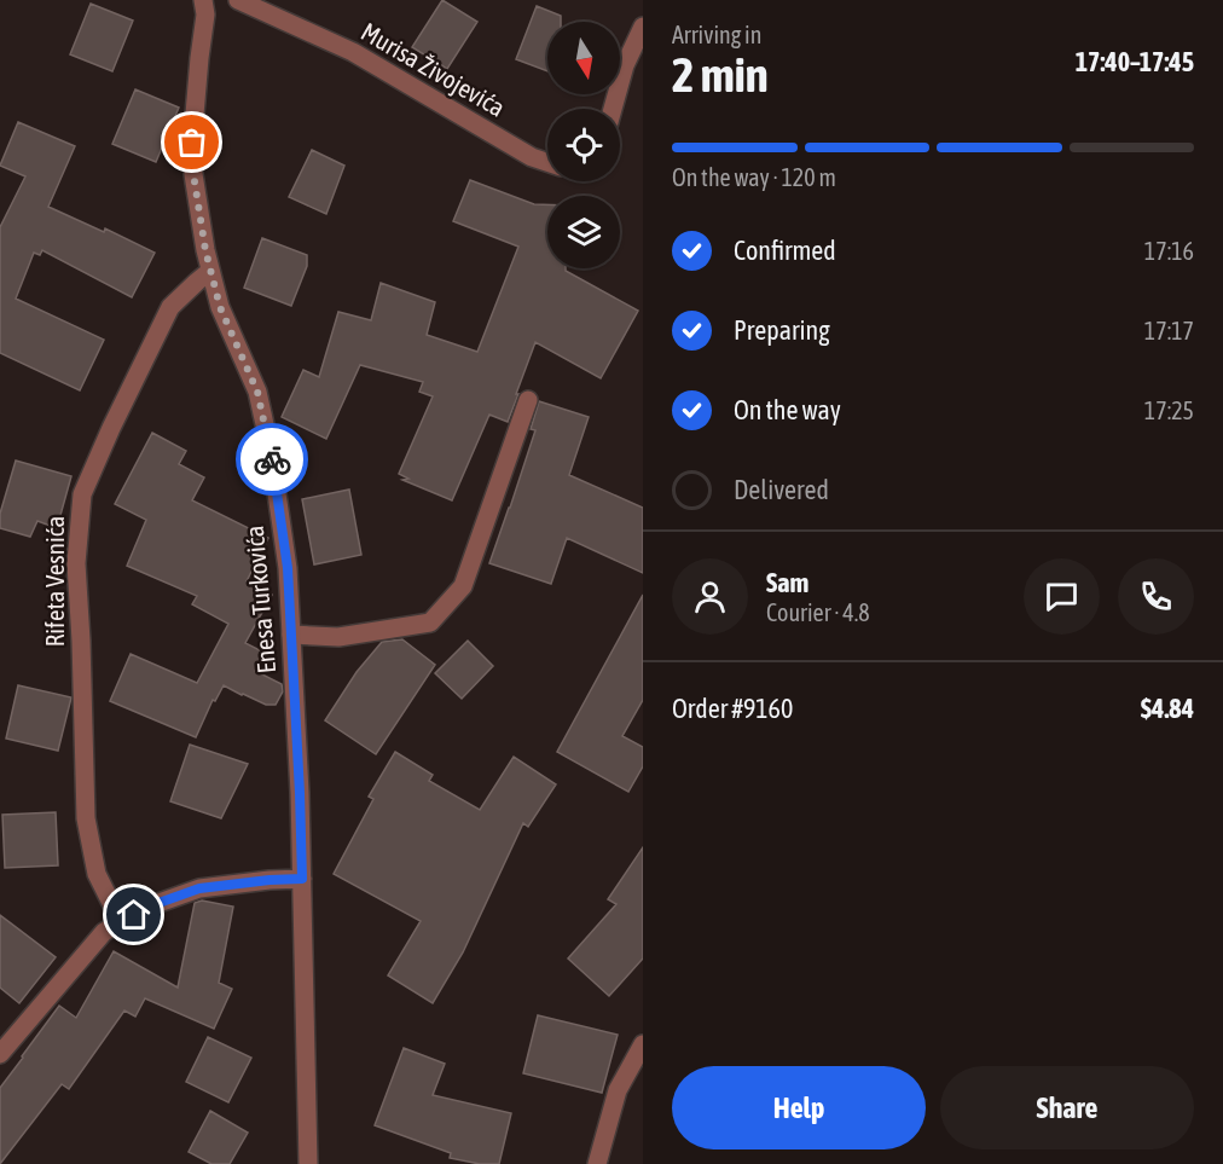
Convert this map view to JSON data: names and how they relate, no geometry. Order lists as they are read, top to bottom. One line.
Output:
{"streets":{"street":["Murisa Živojevića","Rifeta Vesnića","Enesa Turkovića"]},"crossings":[["Rifeta Vesnića","Enesa Turkovića"]],"north":"bottom","page":{"heading":["2 min","Arriving in","17:40–17:45"],"panel":["Sam","Courier · 4.8","Order #9160","$4.84"],"bar":"On the way · 120 m","list":[["Confirmed","17:16"],["Preparing","17:17"],["On the way","17:25"],"Delivered"],"buttons":["Help","Share"]}}
